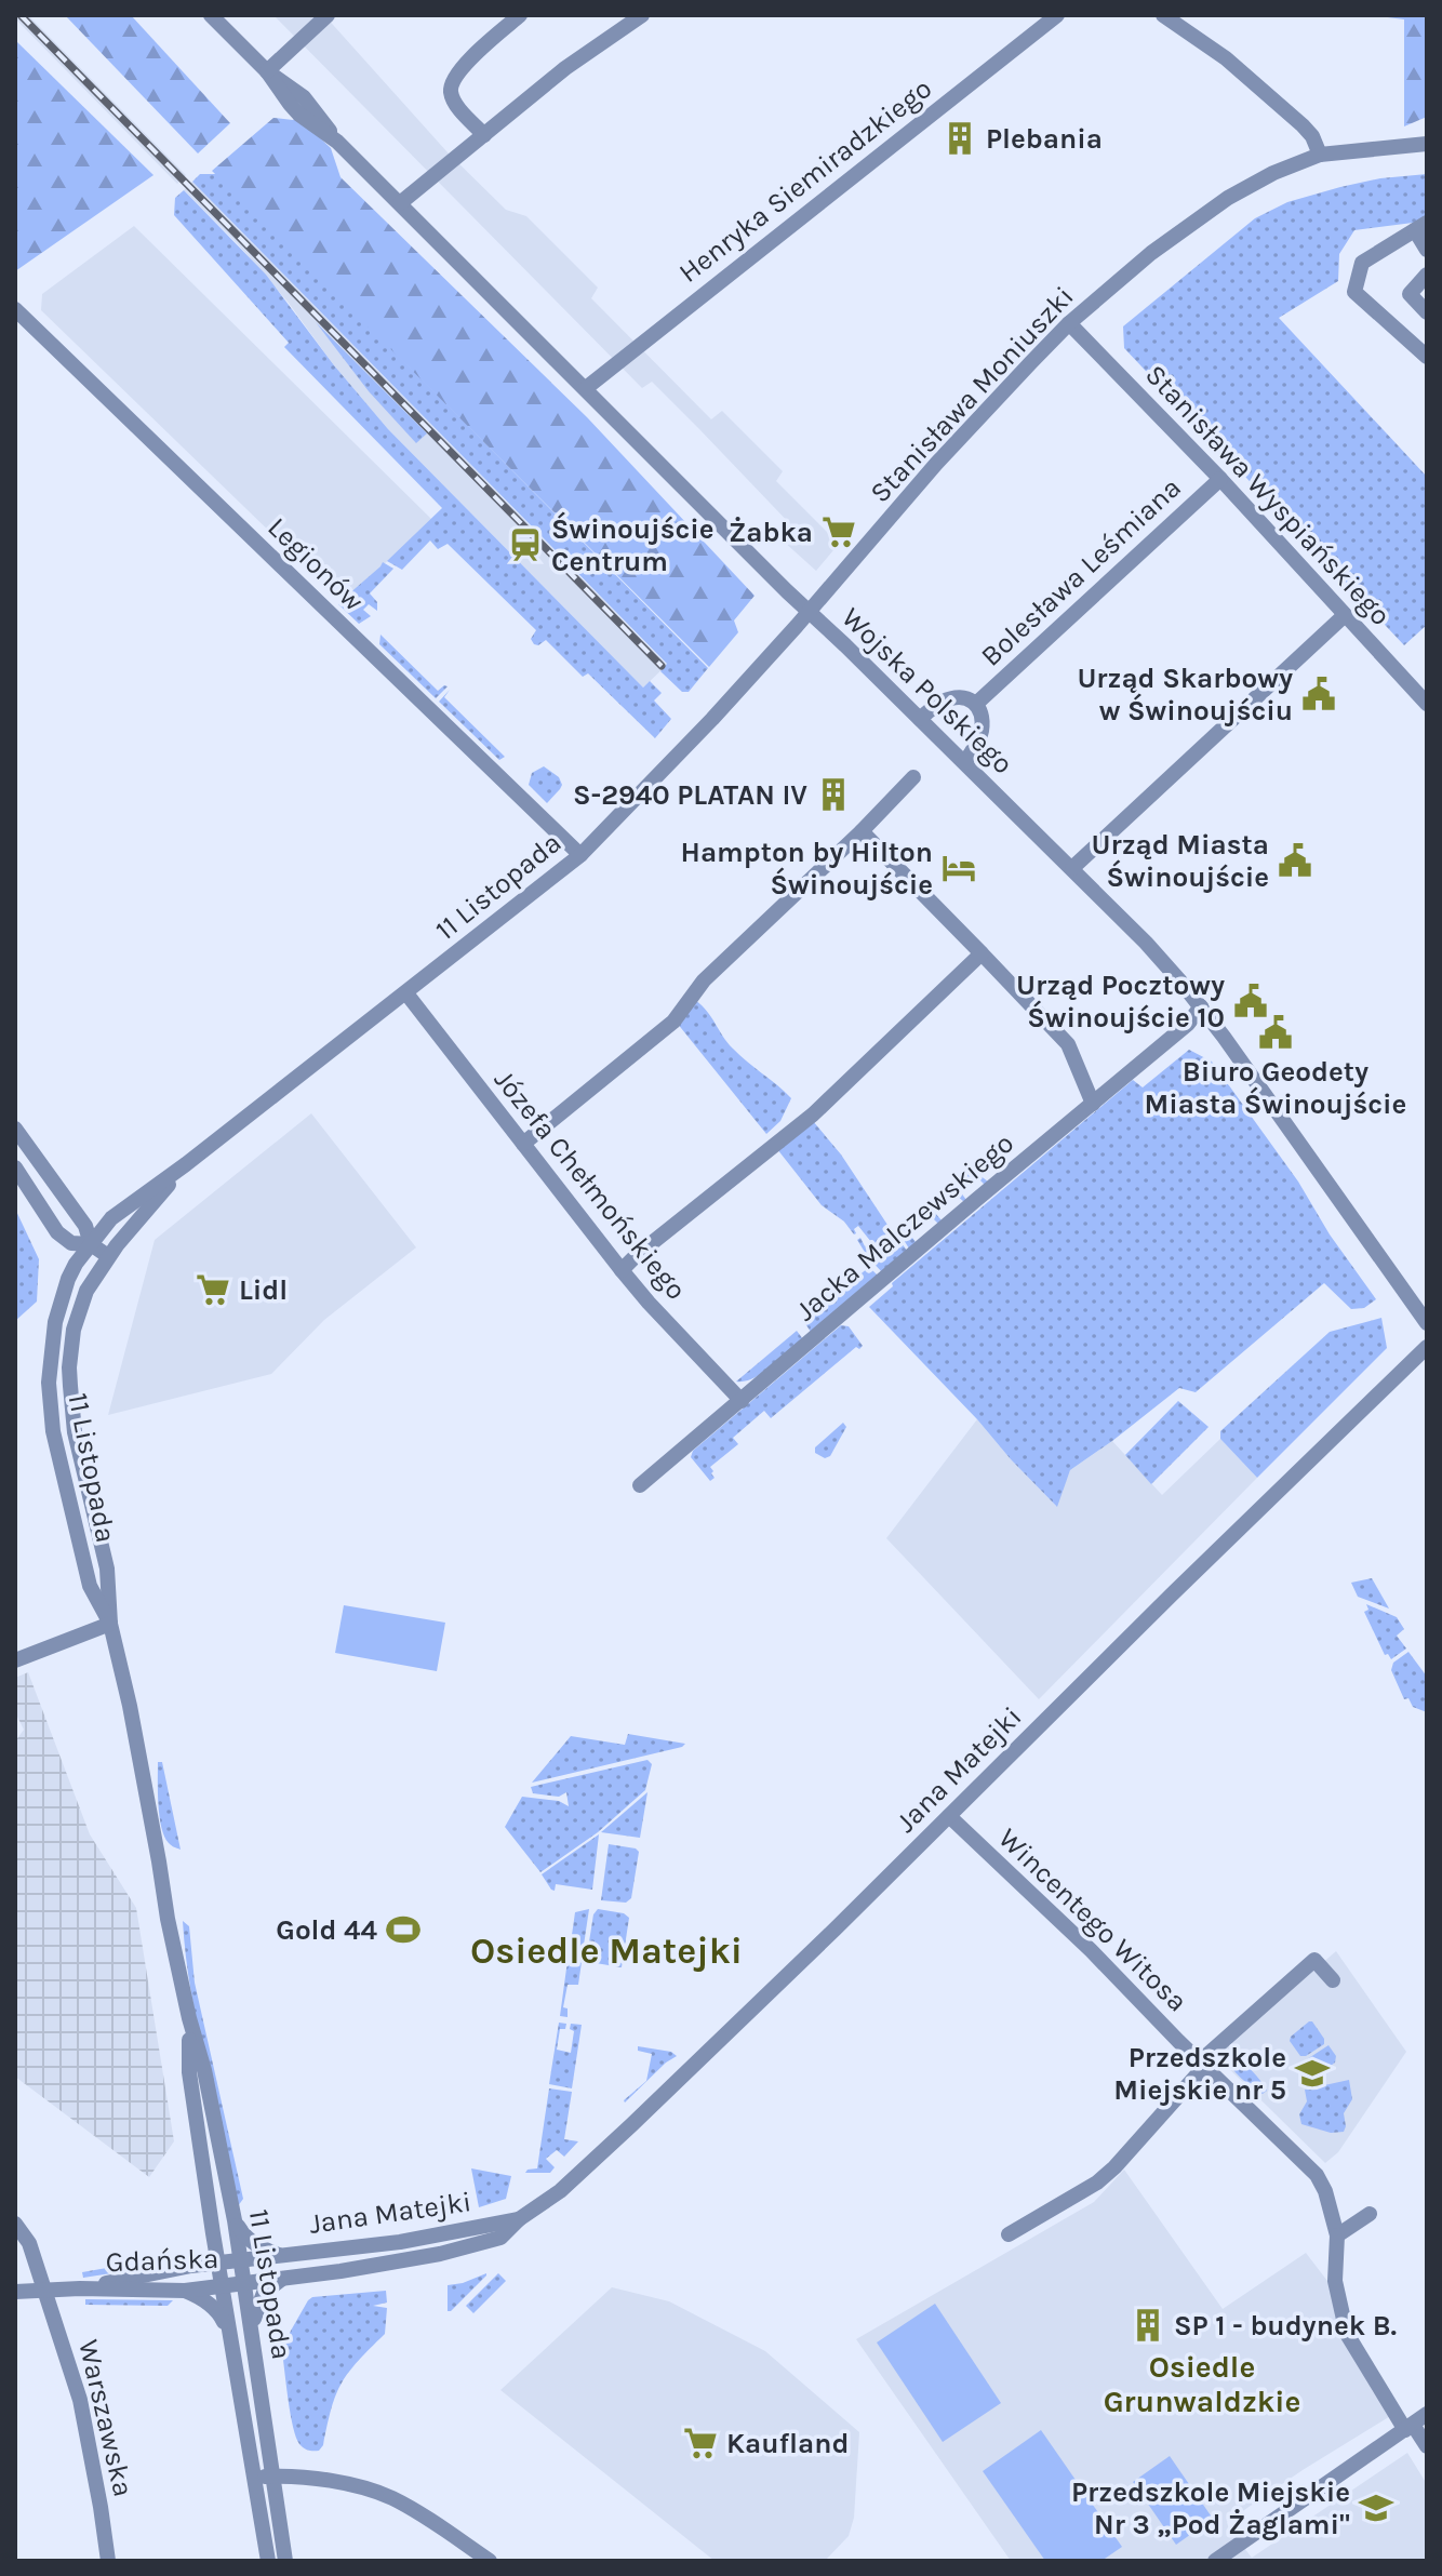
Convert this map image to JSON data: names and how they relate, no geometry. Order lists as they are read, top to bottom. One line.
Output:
{"streets":{"street":["Henryka Siemiradzkiego","Stanisława Moniuszki","Stanisława Wyspiańskiego","Legionów","Bolesława Leśmiana","Wojska Polskiego","11 Listopada","Józefa Chełmońskiego","Jacka Malczewskiego","Jana Matejki","Wincentego Witosa","Gdańska","Warszawska"]},"crossings":[["Henryka Siemiradzkiego","Wojska Polskiego"],["Stanisława Moniuszki","Stanisława Wyspiańskiego"],["Stanisława Moniuszki","Wojska Polskiego"],["Stanisława Moniuszki","11 Listopada"],["Stanisława Wyspiańskiego","Bolesława Leśmiana"],["Legionów","11 Listopada"],["Bolesława Leśmiana","Wojska Polskiego"],["Wojska Polskiego","11 Listopada"],["Wojska Polskiego","Jacka Malczewskiego"],["11 Listopada","Józefa Chełmońskiego"],["11 Listopada","Jana Matejki"],["11 Listopada","Gdańska"],["Józefa Chełmońskiego","Jacka Malczewskiego"],["Jana Matejki","Wincentego Witosa"],["Jana Matejki","Gdańska"],["Gdańska","Warszawska"]],"districts":["Osiedle Matejki","Osiedle Grunwaldzkie"],"places":{"building":["Plebania","S-2940 PLATAN IV","SP 1 - budynek B."],"supermarket":["Żabka","Lidl","Kaufland"],"station":["Świnoujście Centrum"],"public building":["Urząd Skarbowy w Świnoujściu","Urząd Miasta Świnoujście","Urząd Pocztowy Świnoujście 10","Biuro Geodety Miasta Świnoujście"],"hotel":["Hampton by Hilton Świnoujście"],"sports":["Gold 44"],"school or university":["Przedszkole Miejskie nr 5","Przedszkole Miejskie Nr 3 „Pod Żaglami\""]}}
